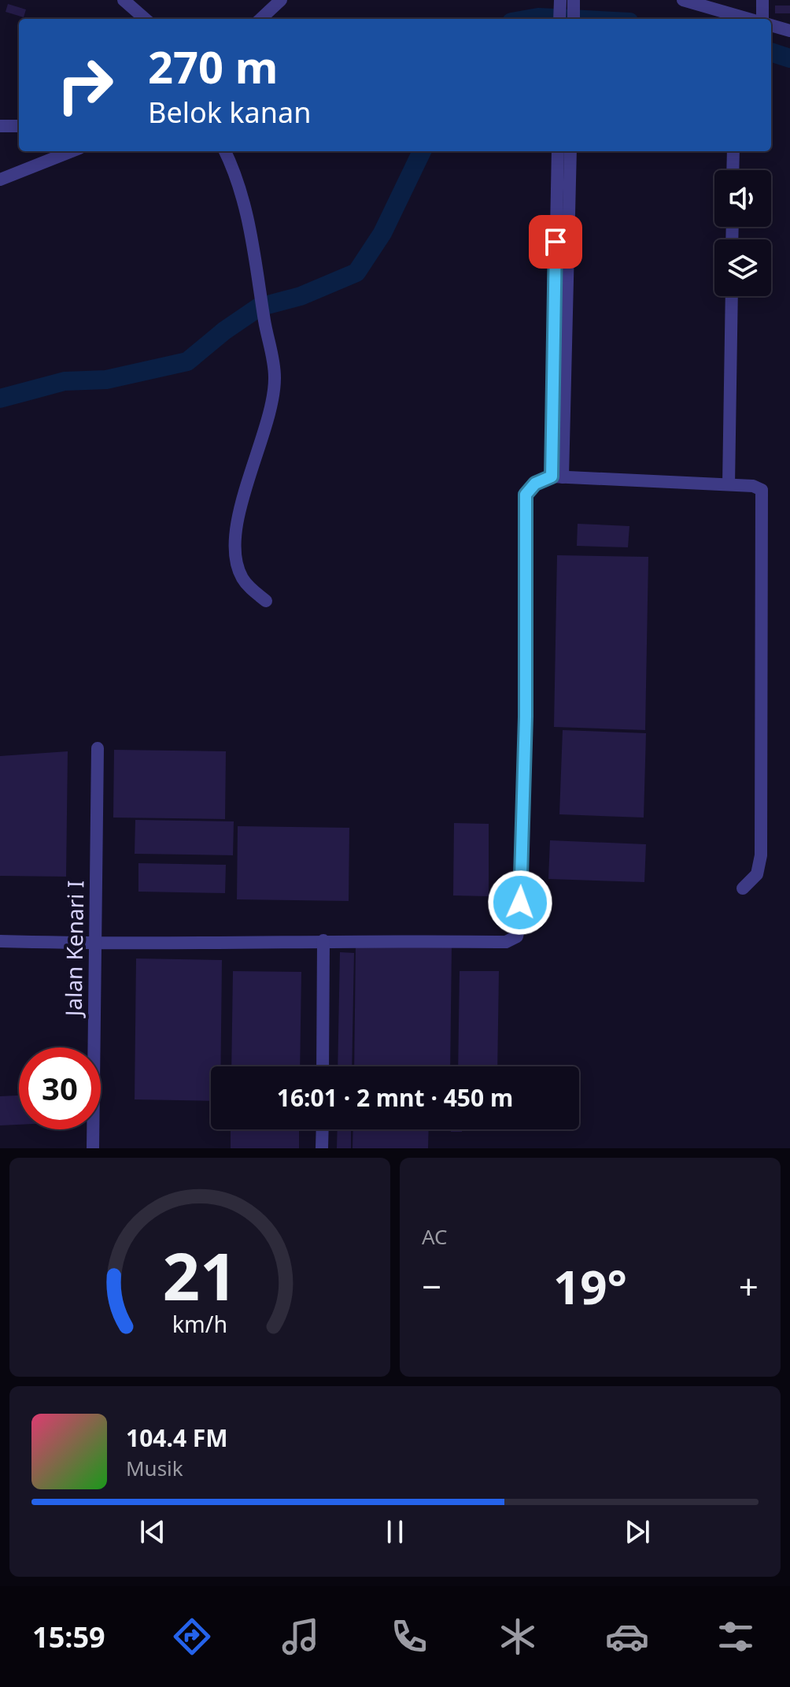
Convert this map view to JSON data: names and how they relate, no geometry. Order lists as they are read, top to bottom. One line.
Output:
{"streets":{"street":["Jalan Kenari I"]},"page":{"turn":["270 m","Belok kanan"],"limit":"30","trip":"16:01 · 2 mnt · 450 m","tile":"AC","heat":["−","19°","+"],"song":["104.4 FM","Musik"],"tabs":"15:59","gauge":["21","km/h"]}}
